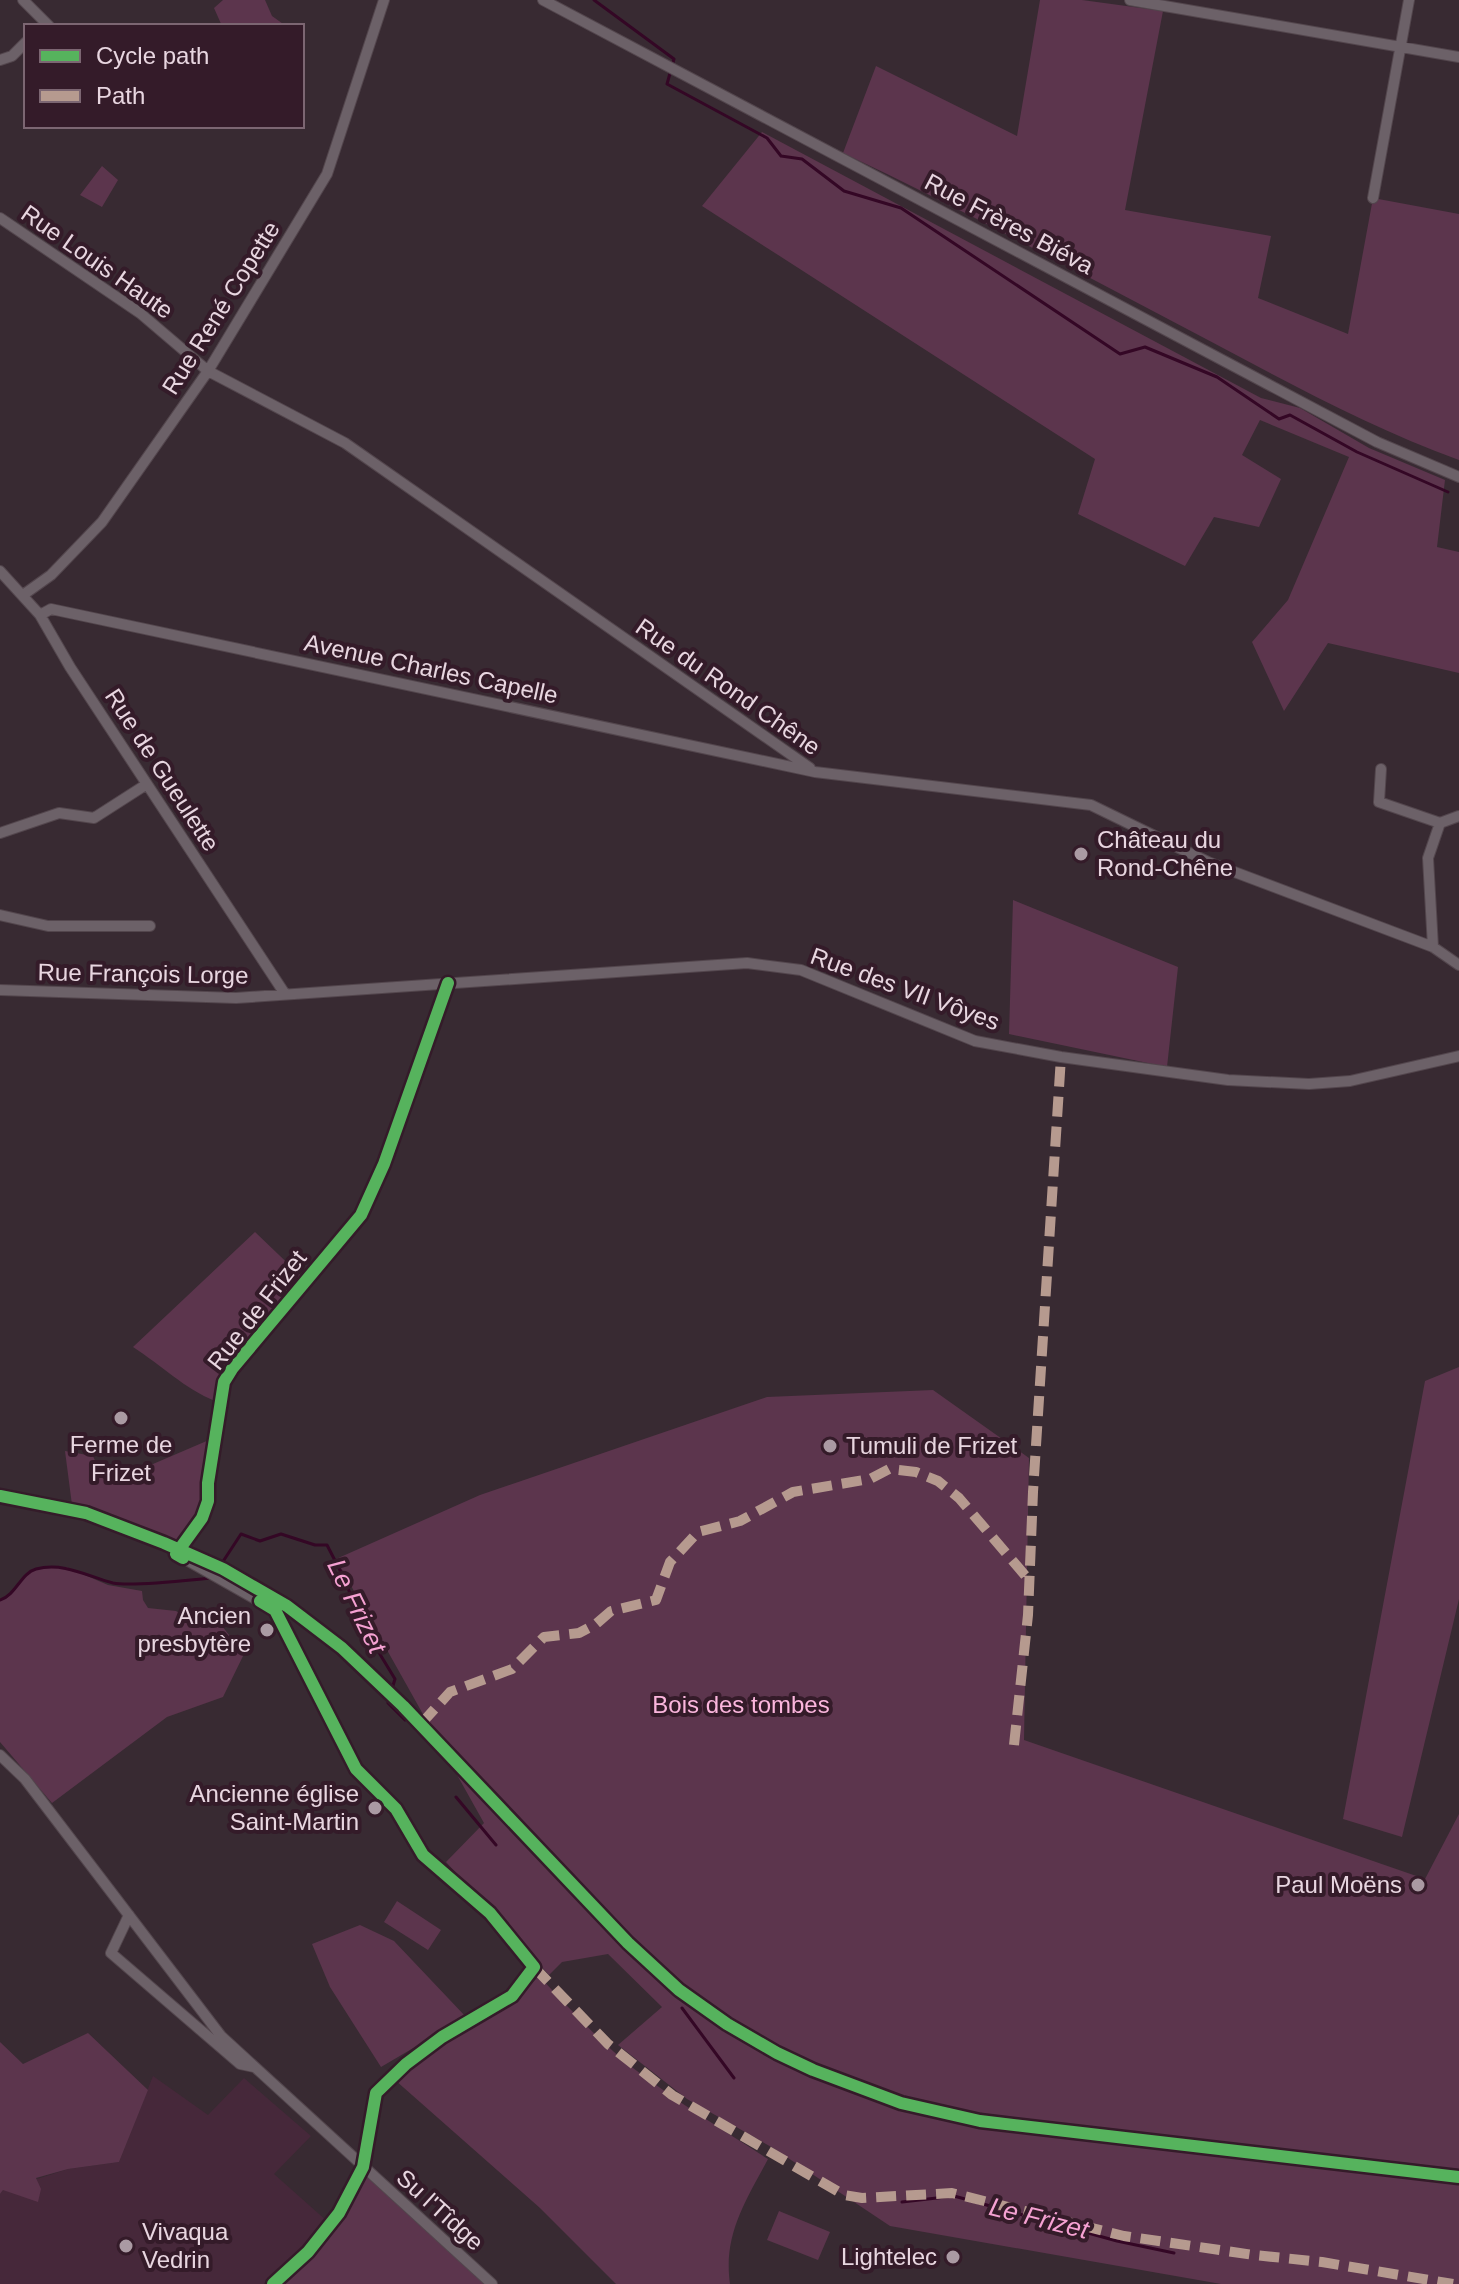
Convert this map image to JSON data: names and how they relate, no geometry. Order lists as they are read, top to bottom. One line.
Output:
{"streets":{"street":["Rue Frères Biéva","Rue Louis Haute","Rue René Copette","Avenue Charles Capelle","Rue du Rond Chêne","Rue de Gueulette","Rue François Lorge","Rue des VII Vôyes","Rue de Frizet","Su l'Tîdge"]},"crossings":[["Rue Louis Haute","Rue René Copette"],["Rue Louis Haute","Rue du Rond Chêne"],["Rue René Copette","Rue du Rond Chêne"],["Rue René Copette","Rue de Gueulette"],["Avenue Charles Capelle","Rue du Rond Chêne"],["Avenue Charles Capelle","Rue de Gueulette"],["Rue de Gueulette","Rue François Lorge"],["Rue de Gueulette","Rue des VII Vôyes"],["Rue François Lorge","Rue des VII Vôyes"],["Rue des VII Vôyes","Rue de Frizet"],["Rue de Frizet","Su l'Tîdge"]],"water":["Le Frizet"],"parks":["Bois des tombes"],"places":["Château du Rond-Chêne","Ferme de Frizet","Tumuli de Frizet","Ancien presbytère","Ancienne église Saint-Martin","Paul Moëns","Vivaqua Vedrin","Lightelec"],"legend":["Cycle path","Path"]}
